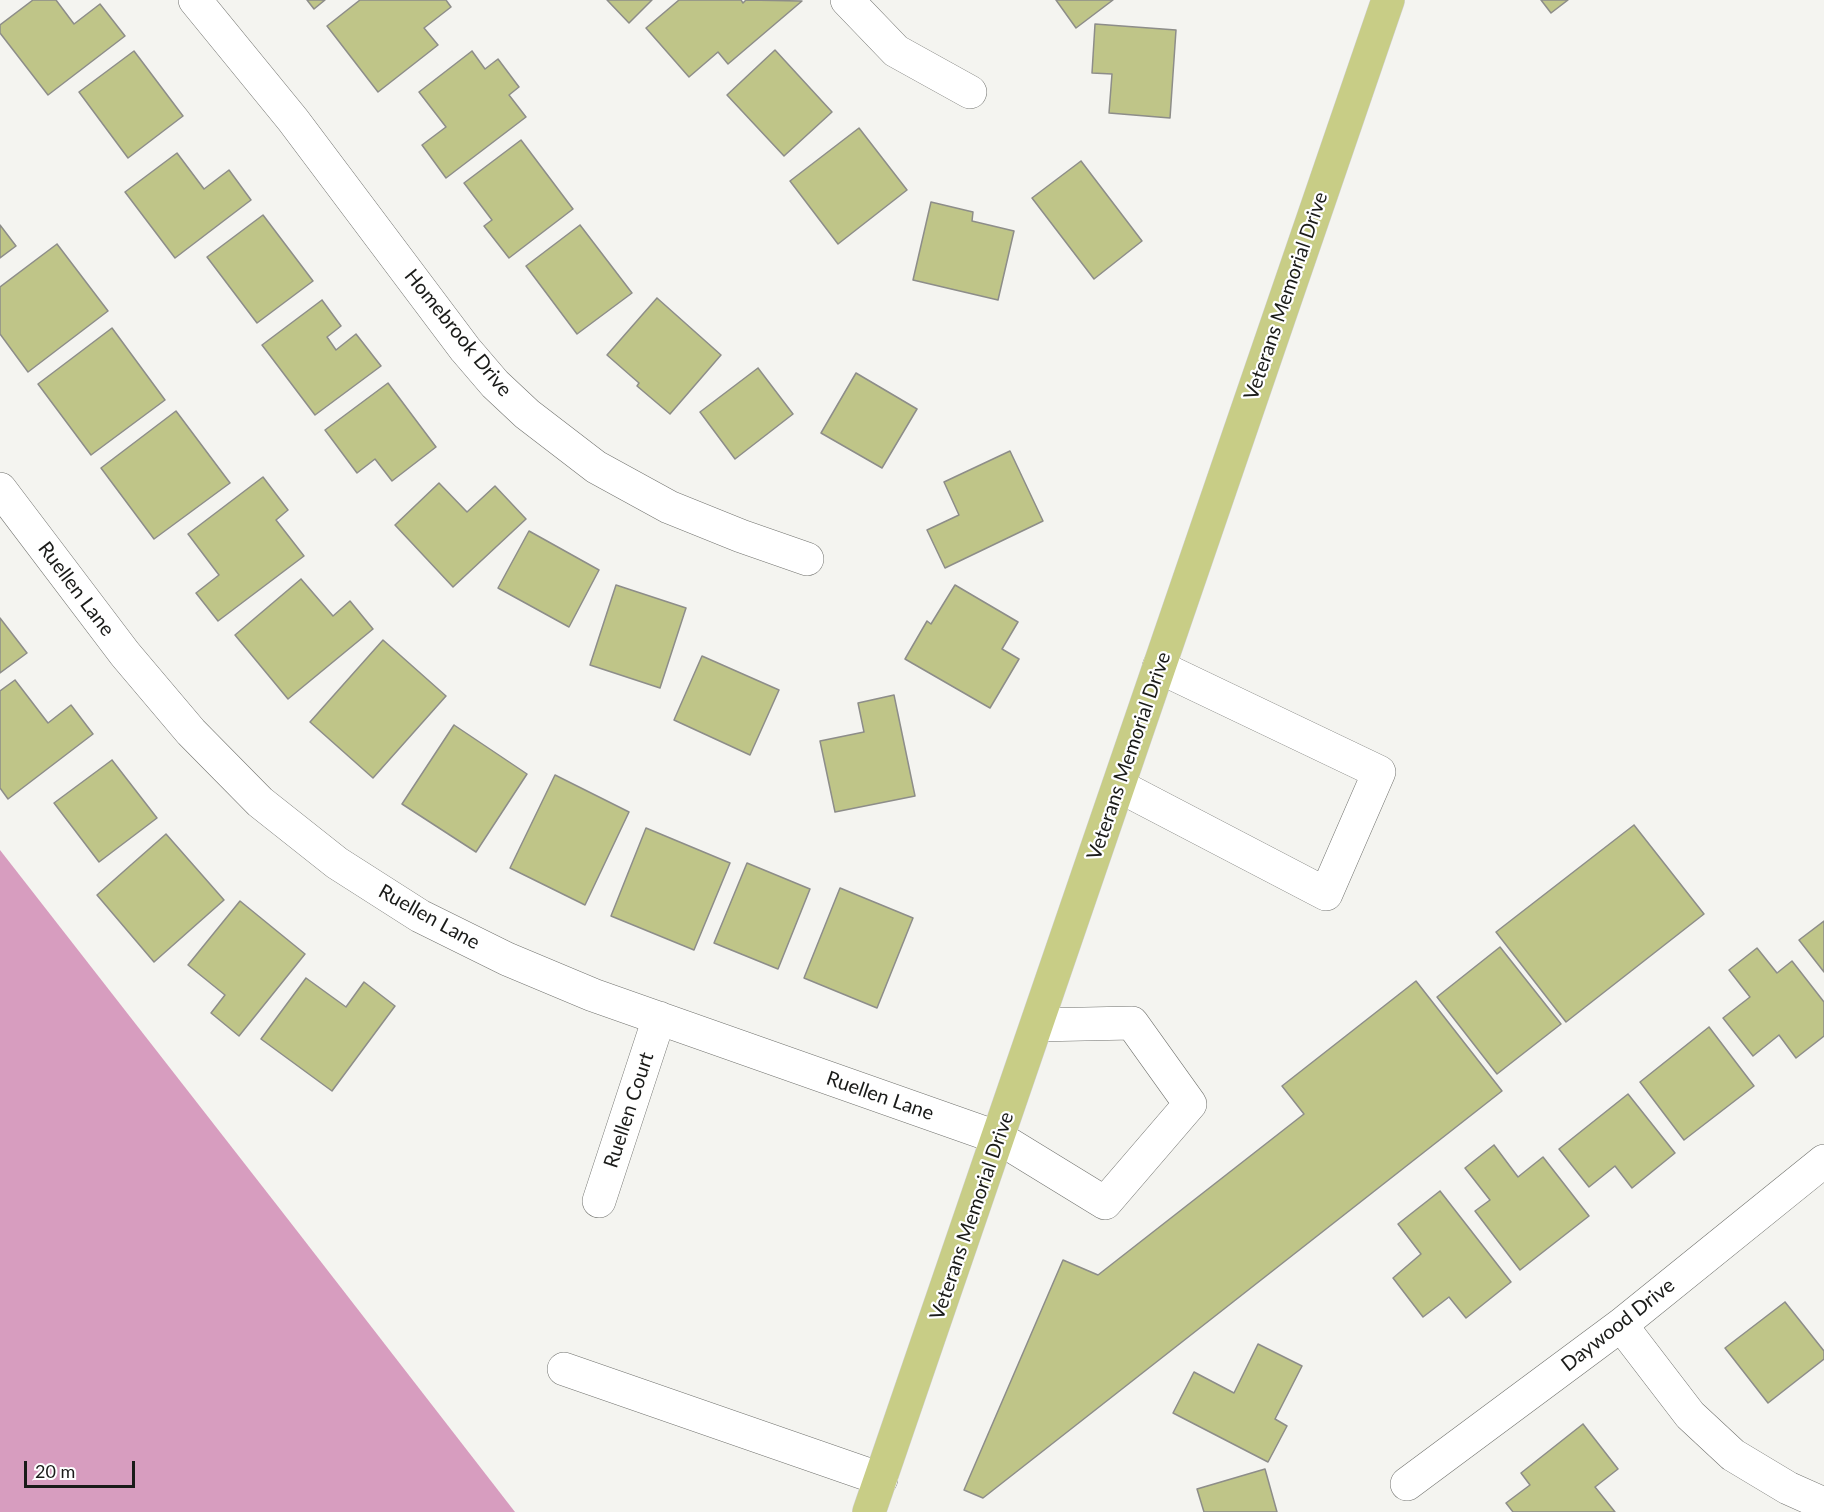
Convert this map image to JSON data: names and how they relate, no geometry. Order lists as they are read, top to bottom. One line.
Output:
{"streets":{"main road":["Veterans Memorial Drive"],"street":["Homebrook Drive","Ruellen Lane","Ruellen Court","Daywood Drive"]},"crossings":[["Veterans Memorial Drive","Ruellen Lane"],["Ruellen Lane","Ruellen Court"]],"scale_bar":"20 m"}
